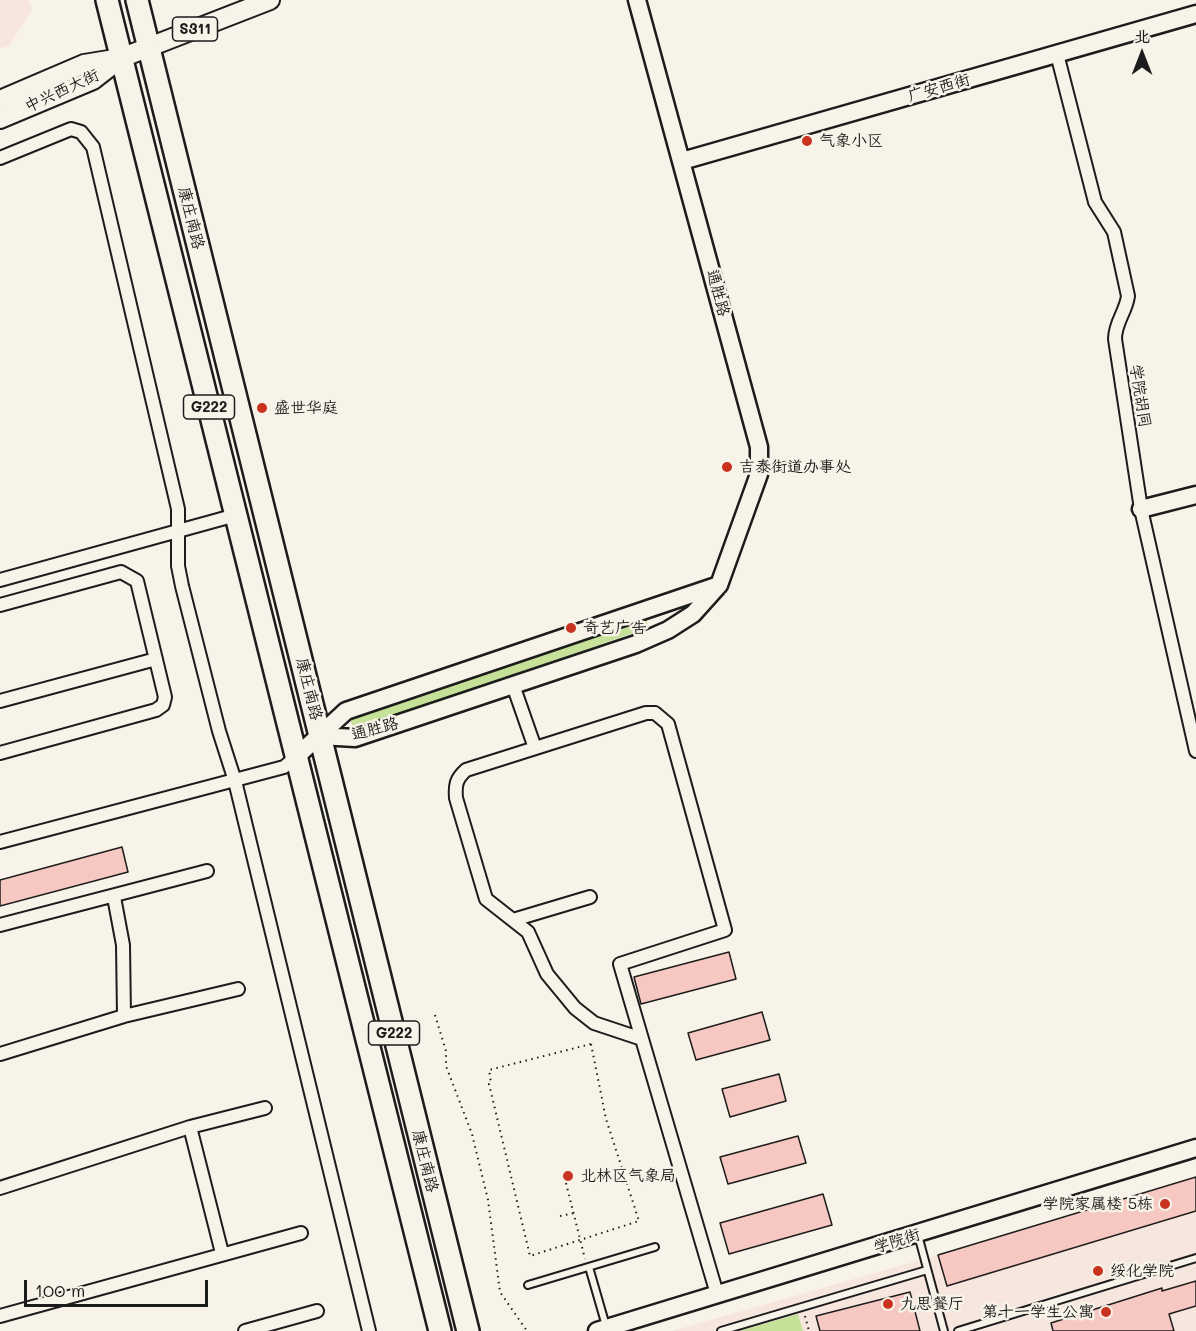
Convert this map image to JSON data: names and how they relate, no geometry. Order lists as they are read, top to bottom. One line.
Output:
{"streets":{"highway":["康庄南路","G222"],"main road":["S311","中兴西大街"],"street":["广安西街","通胜路","学院胡同","学院街"]},"crossings":[["广安西街","通胜路"],["广安西街","学院胡同"],["中兴西大街","康庄南路"],["中兴西大街","G222"],["康庄南路","通胜路"],["康庄南路","G222"]],"places":["气象小区","盛世华庭","吉泰街道办事处","奇艺广告","北林区气象局","学院家属楼 5栋","绥化学院","九思餐厅","第十一学生公寓"],"scale_bar":"100 m","north":"top"}
